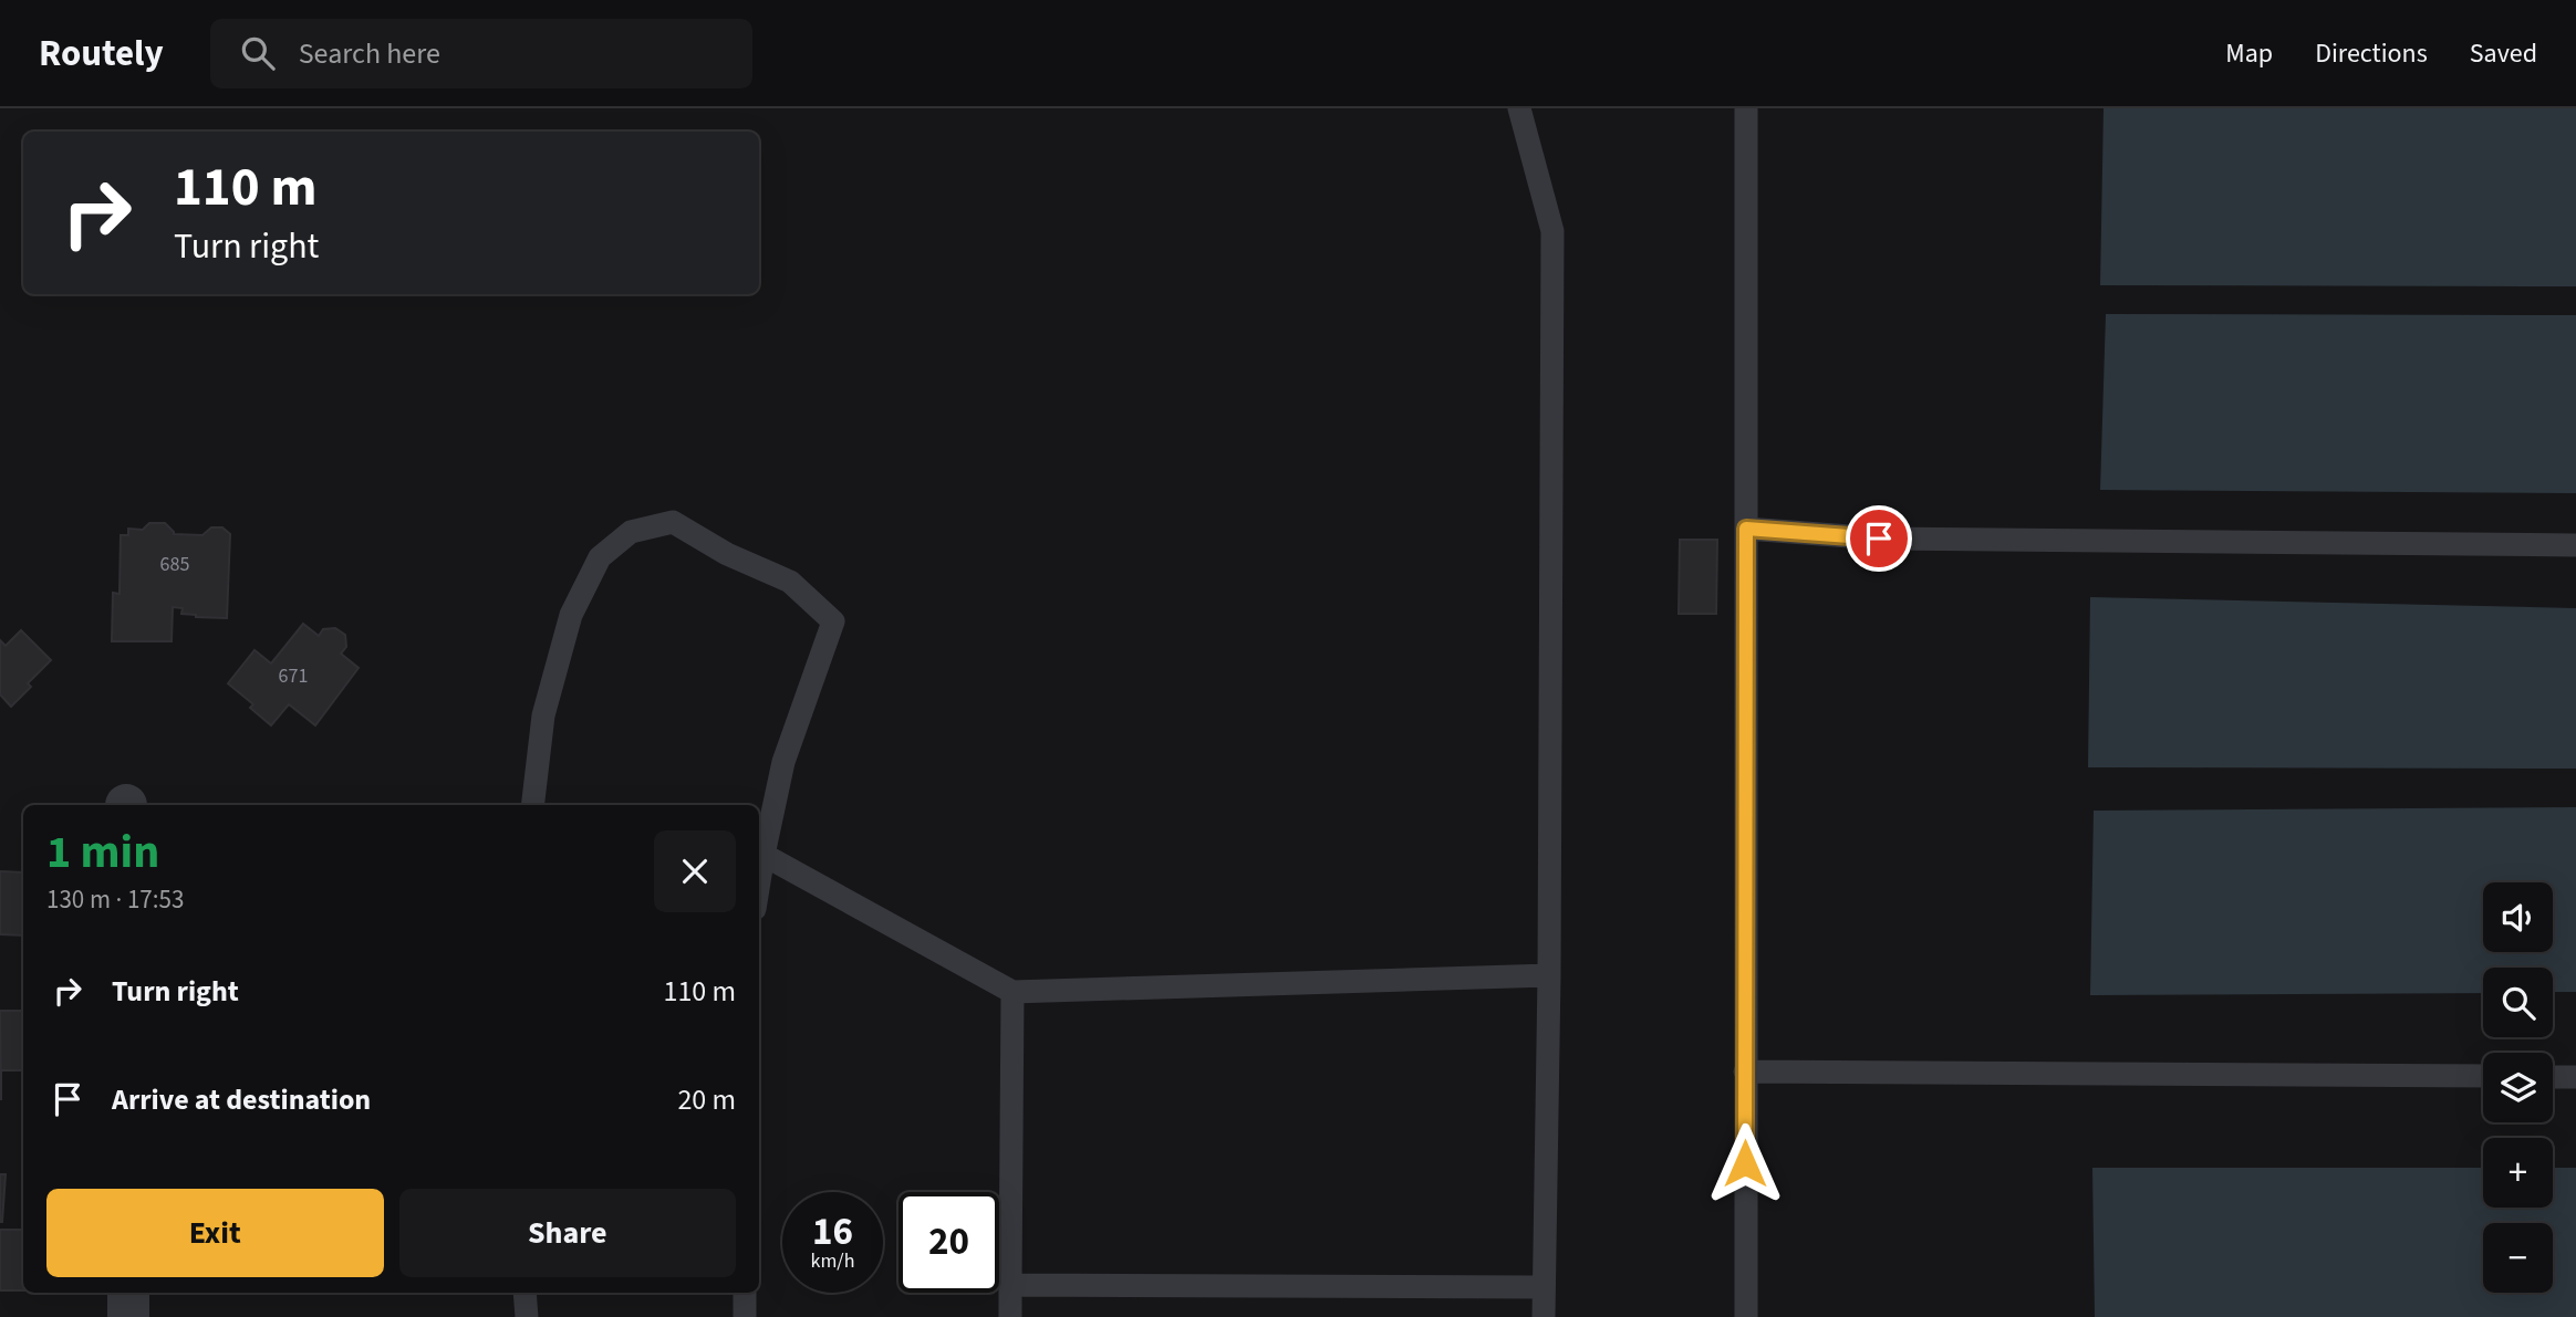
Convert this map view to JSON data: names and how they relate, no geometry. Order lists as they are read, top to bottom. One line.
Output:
{"house_numbers":["685","671"],"page":{"header":"Routely","search":"Search here","nav":["Map","Directions","Saved"],"turn":["110 m","Turn right"],"heading":["1 min","130 m · 17:53"],"map_buttons":["+","−"],"list":[{"name":"Turn right","value":"110 m"},{"name":"Arrive at destination","value":"20 m"}],"buttons":["Exit","Share"],"speed":"16 km/h","limit":"20"}}
